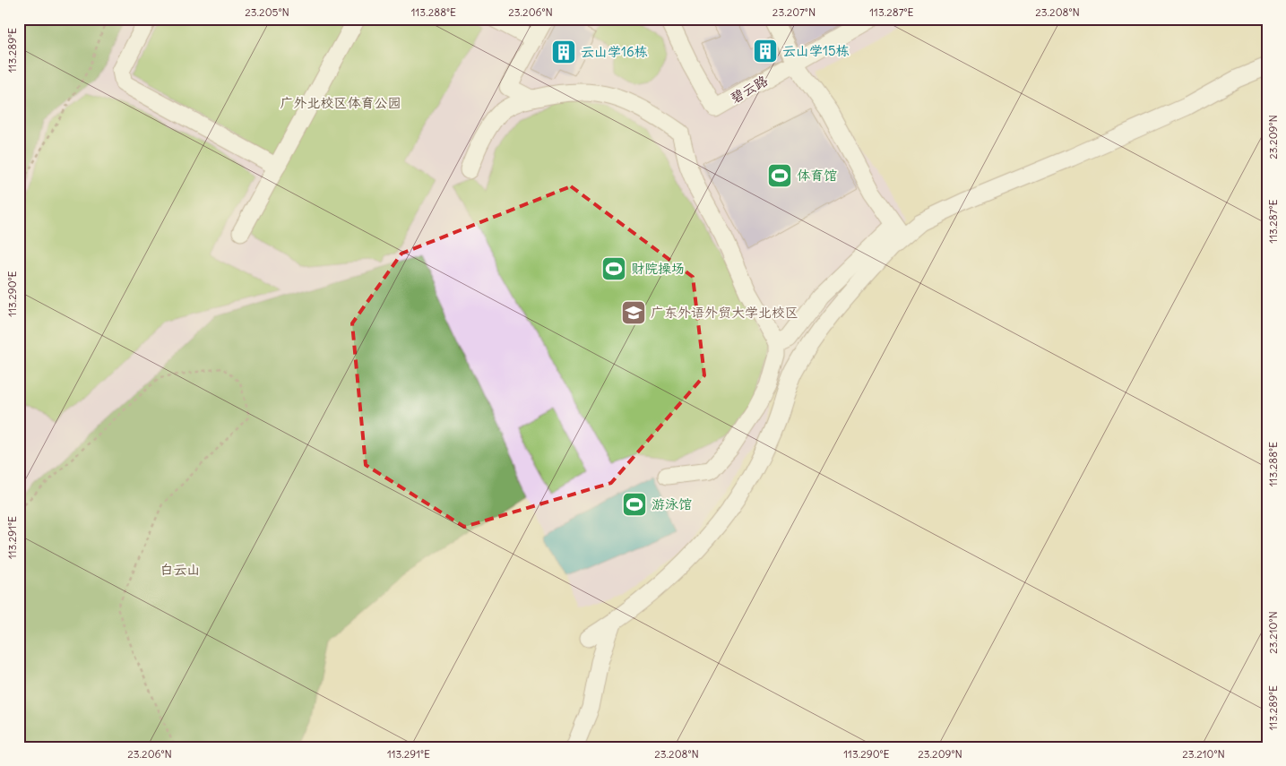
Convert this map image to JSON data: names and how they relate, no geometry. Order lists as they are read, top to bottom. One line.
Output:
{"streets":{"street":["碧云路"]},"parks":["广外北校区体育公园","白云山"],"places":{"building":["云山学15栋","云山学16栋"],"sports":["体育馆","财院操场","游泳馆"],"school or university":["广东外语外贸大学北校区"]},"coordinates":["23.205°N","113.288°E","23.206°N","23.207°N","113.287°E","23.208°N","113.289°E","23.209°N","113.290°E","113.291°E","23.210°N"]}
